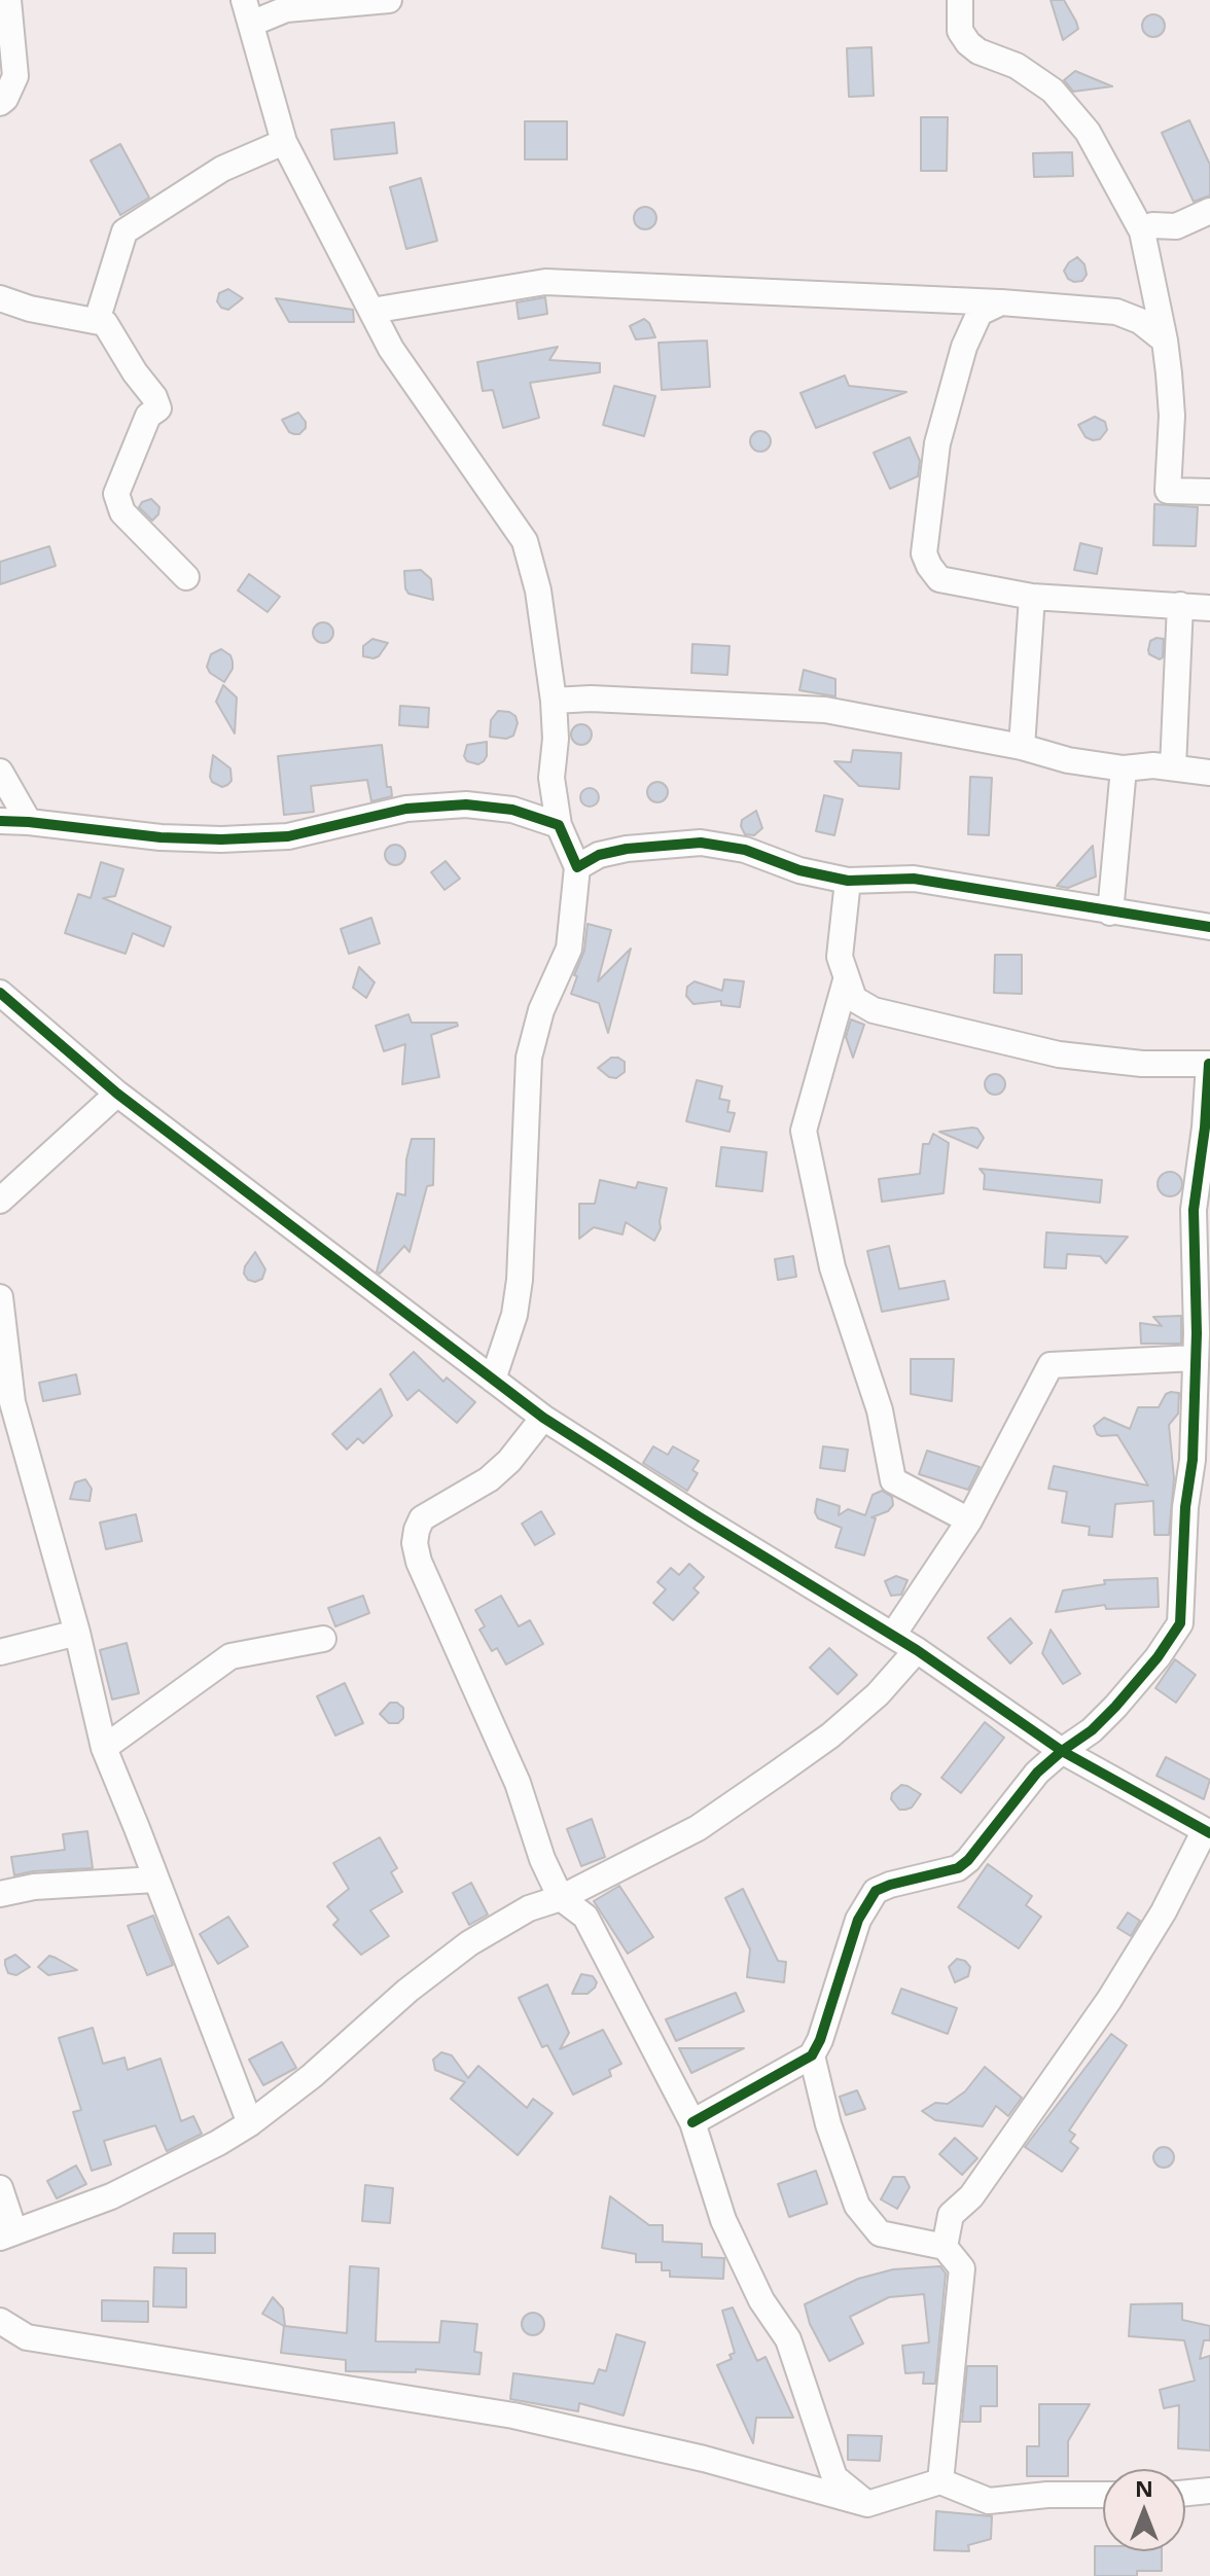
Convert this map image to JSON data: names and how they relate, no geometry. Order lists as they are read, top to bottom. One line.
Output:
{"north":"top"}
